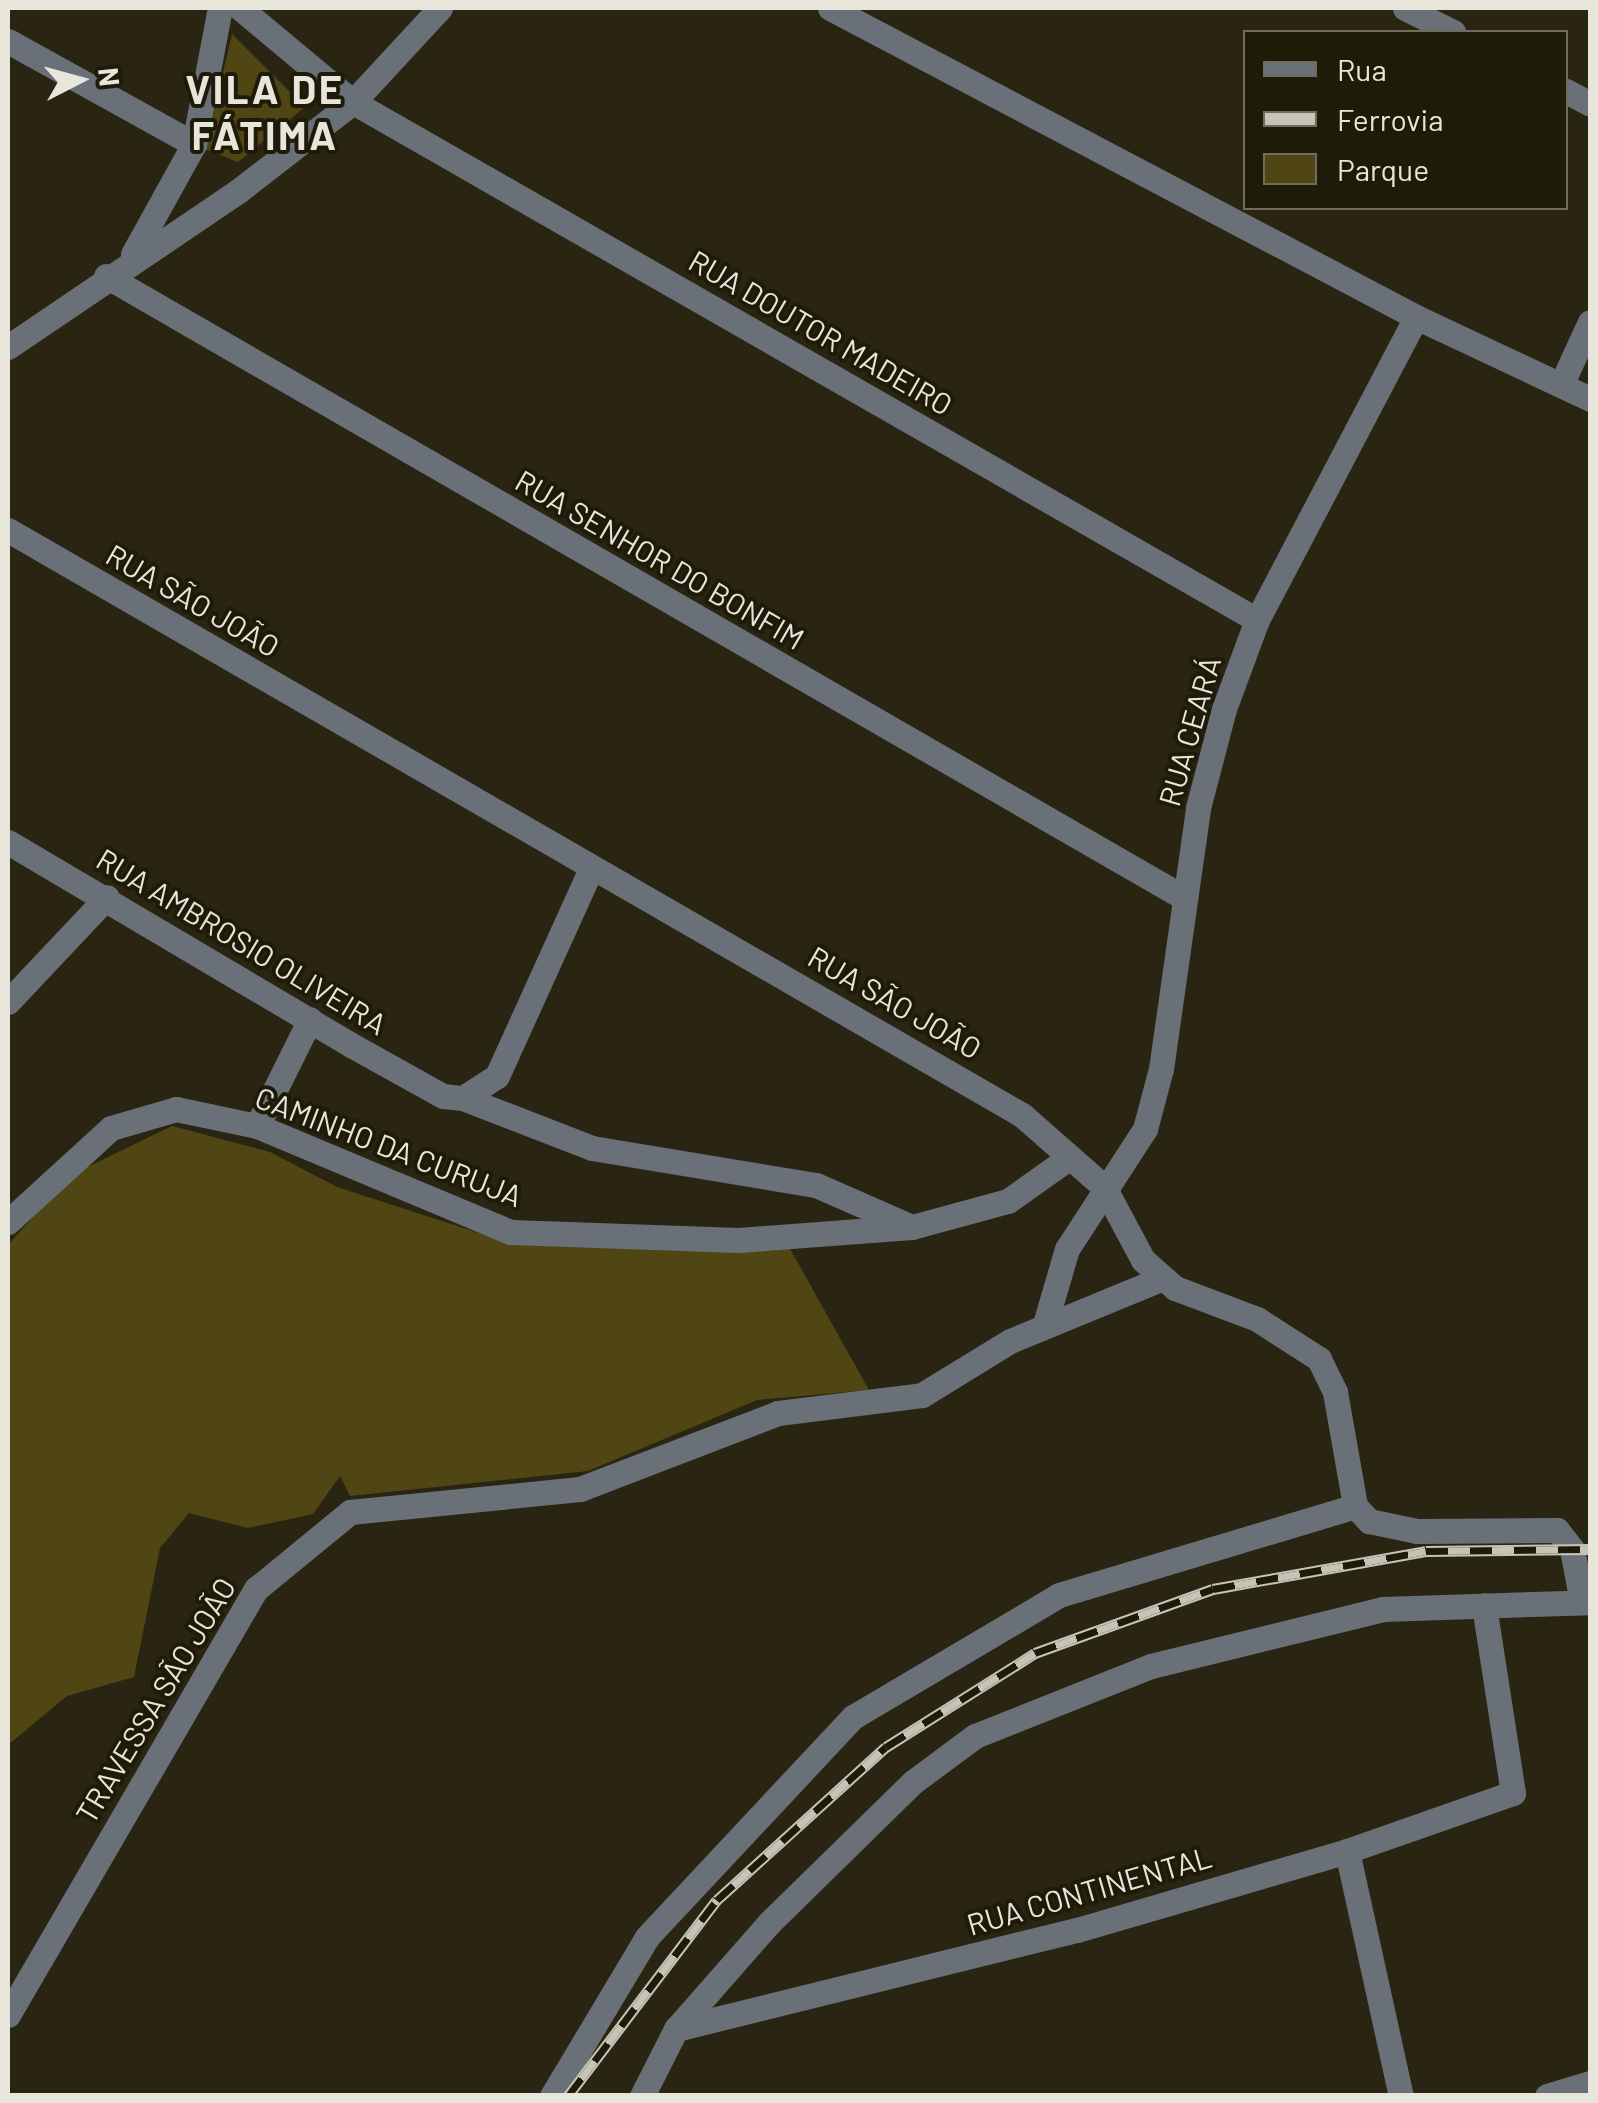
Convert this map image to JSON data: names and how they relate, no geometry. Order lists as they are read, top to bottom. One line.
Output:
{"streets":{"street":["RUA DOUTOR MADEIRO","RUA SENHOR DO BONFIM","RUA SÃO JOÃO","RUA CEARÁ","RUA AMBROSIO OLIVEIRA","CAMINHO DA CURUJA","TRAVESSA SÃO JOÃO","RUA CONTINENTAL"]},"crossings":[["RUA DOUTOR MADEIRO","RUA CEARÁ"],["RUA SENHOR DO BONFIM","RUA CEARÁ"],["RUA SÃO JOÃO","RUA CEARÁ"],["RUA SÃO JOÃO","CAMINHO DA CURUJA"],["RUA SÃO JOÃO","TRAVESSA SÃO JOÃO"],["RUA CEARÁ","TRAVESSA SÃO JOÃO"],["RUA AMBROSIO OLIVEIRA","CAMINHO DA CURUJA"]],"districts":["VILA DE FÁTIMA"],"legend":["Rua","Ferrovia","Parque"],"north":"right"}
